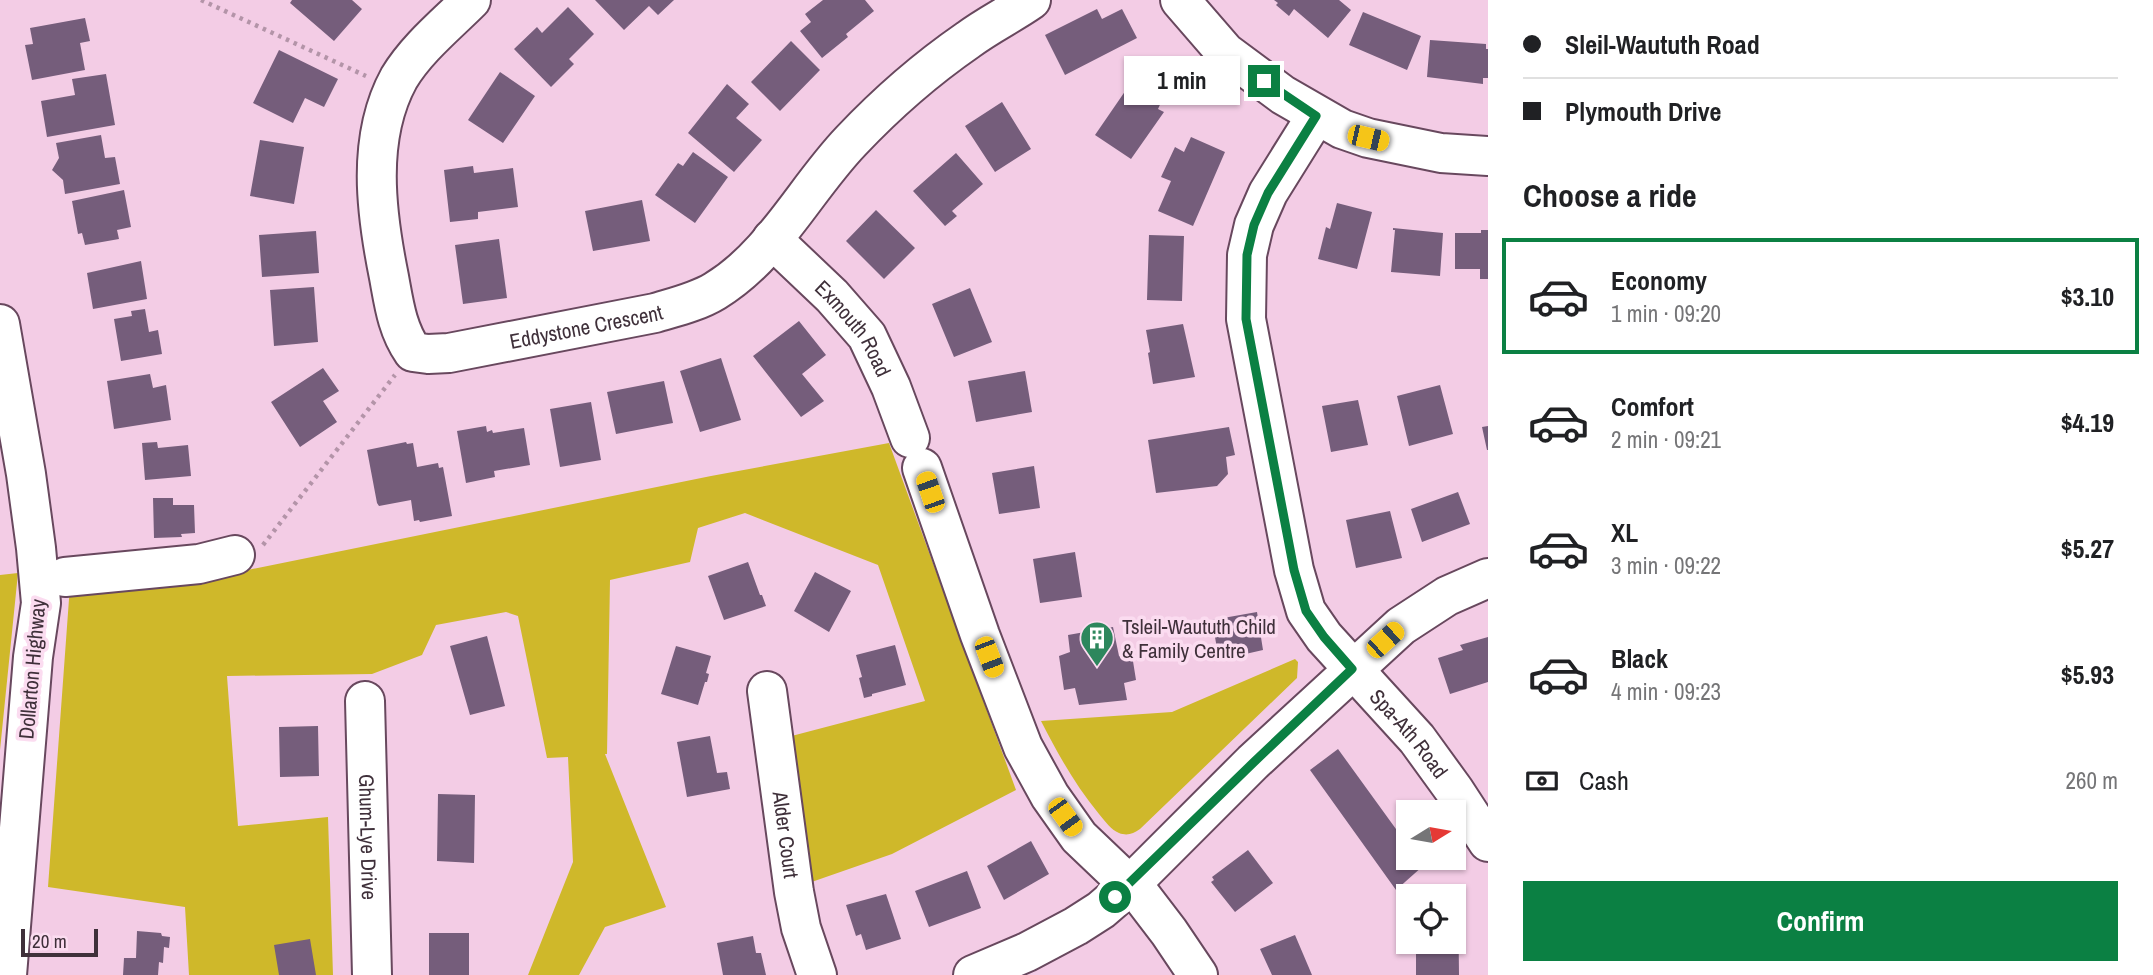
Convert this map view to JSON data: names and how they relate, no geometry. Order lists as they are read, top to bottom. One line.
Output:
{"streets":{"street":["Eddystone Crescent","Exmouth Road","Dollarton Highway","Spa-Ath Road","Alder Court","Ghum-Lye Drive"]},"crossings":[["Eddystone Crescent","Exmouth Road"]],"places":{"building":["Tsleil-Waututh Child & Family Centre"]},"scale_bar":"20 m","north":"right","page":{"banner":["Sleil-Waututh Road","Plymouth Drive"],"bubble":"1 min","heading":"Choose a ride","list":[{"name":"Economy","note":"1 min · 09:20","value":"$3.10"},{"name":"Comfort","note":"2 min · 09:21","value":"$4.19"},{"name":"XL","note":"3 min · 09:22","value":"$5.27"},{"name":"Black","note":"4 min · 09:23","value":"$5.93"}],"pay":["Cash","260 m"],"buttons":"Confirm","scale":"20 m"}}
